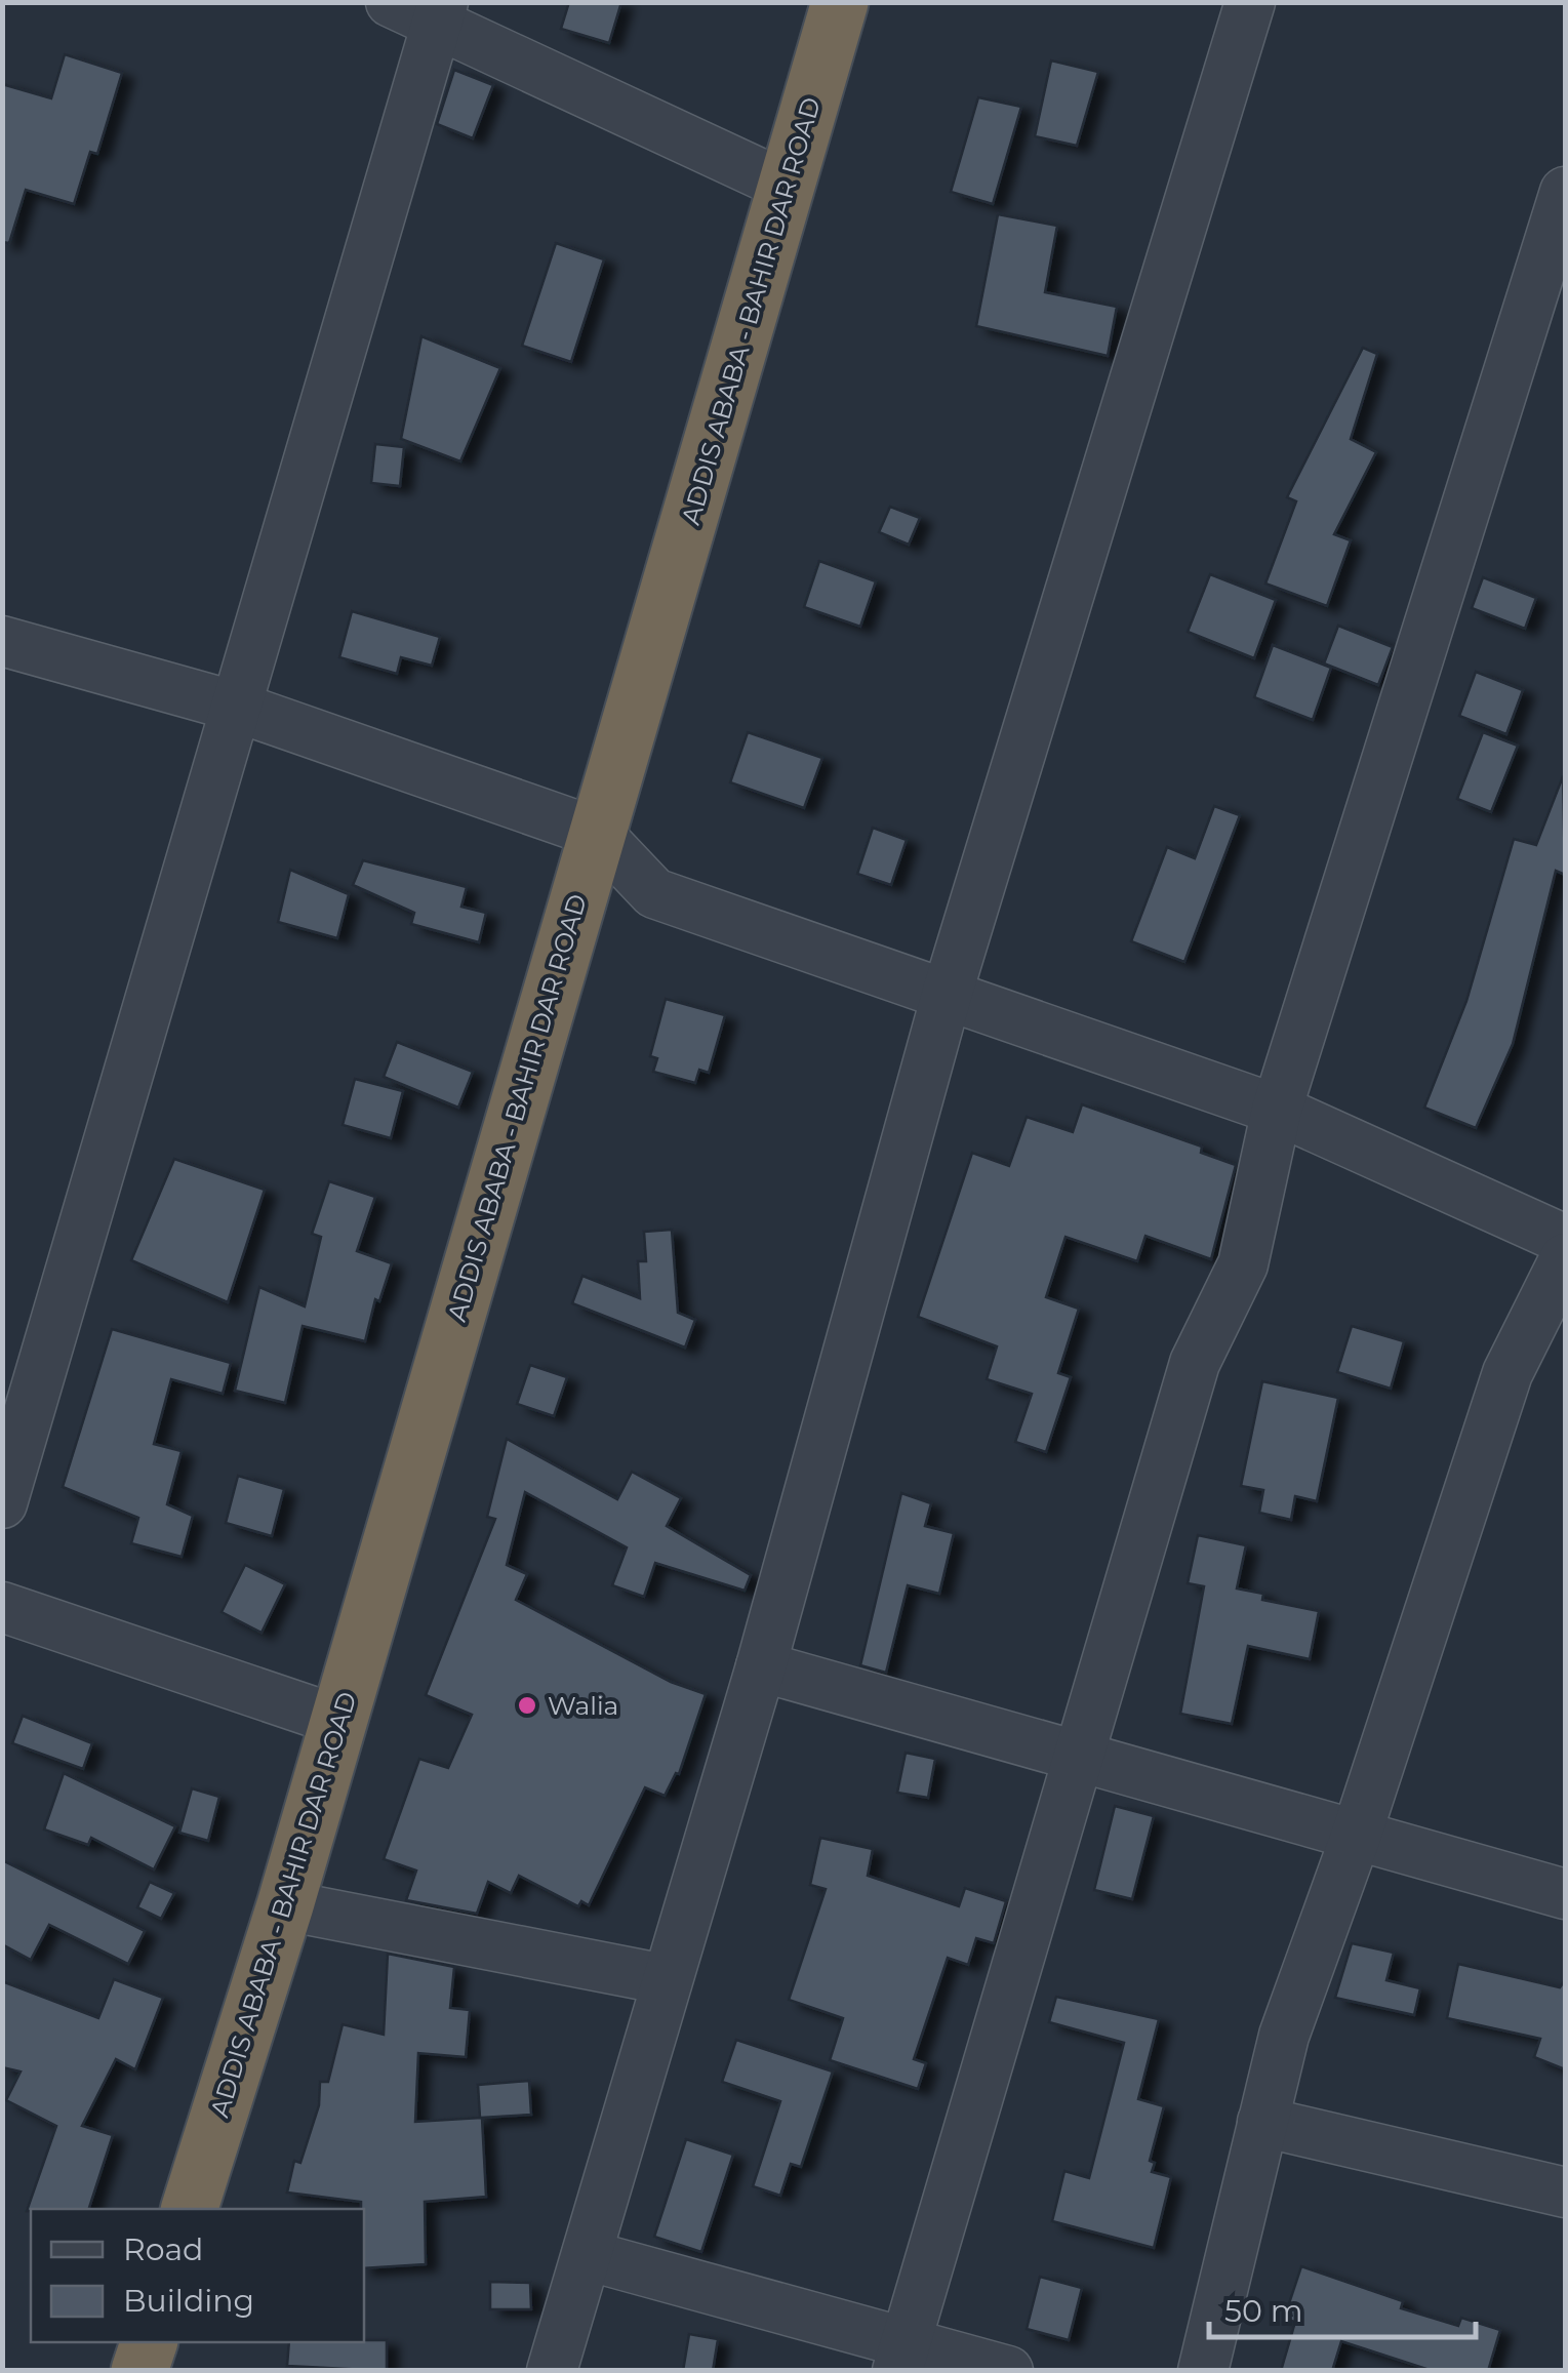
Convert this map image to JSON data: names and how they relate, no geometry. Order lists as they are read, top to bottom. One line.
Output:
{"streets":{"highway":["ADDIS ABABA - BAHIR DAR ROAD"]},"places":["Walia"],"legend":["Road","Building"],"scale_bar":"50 m"}
